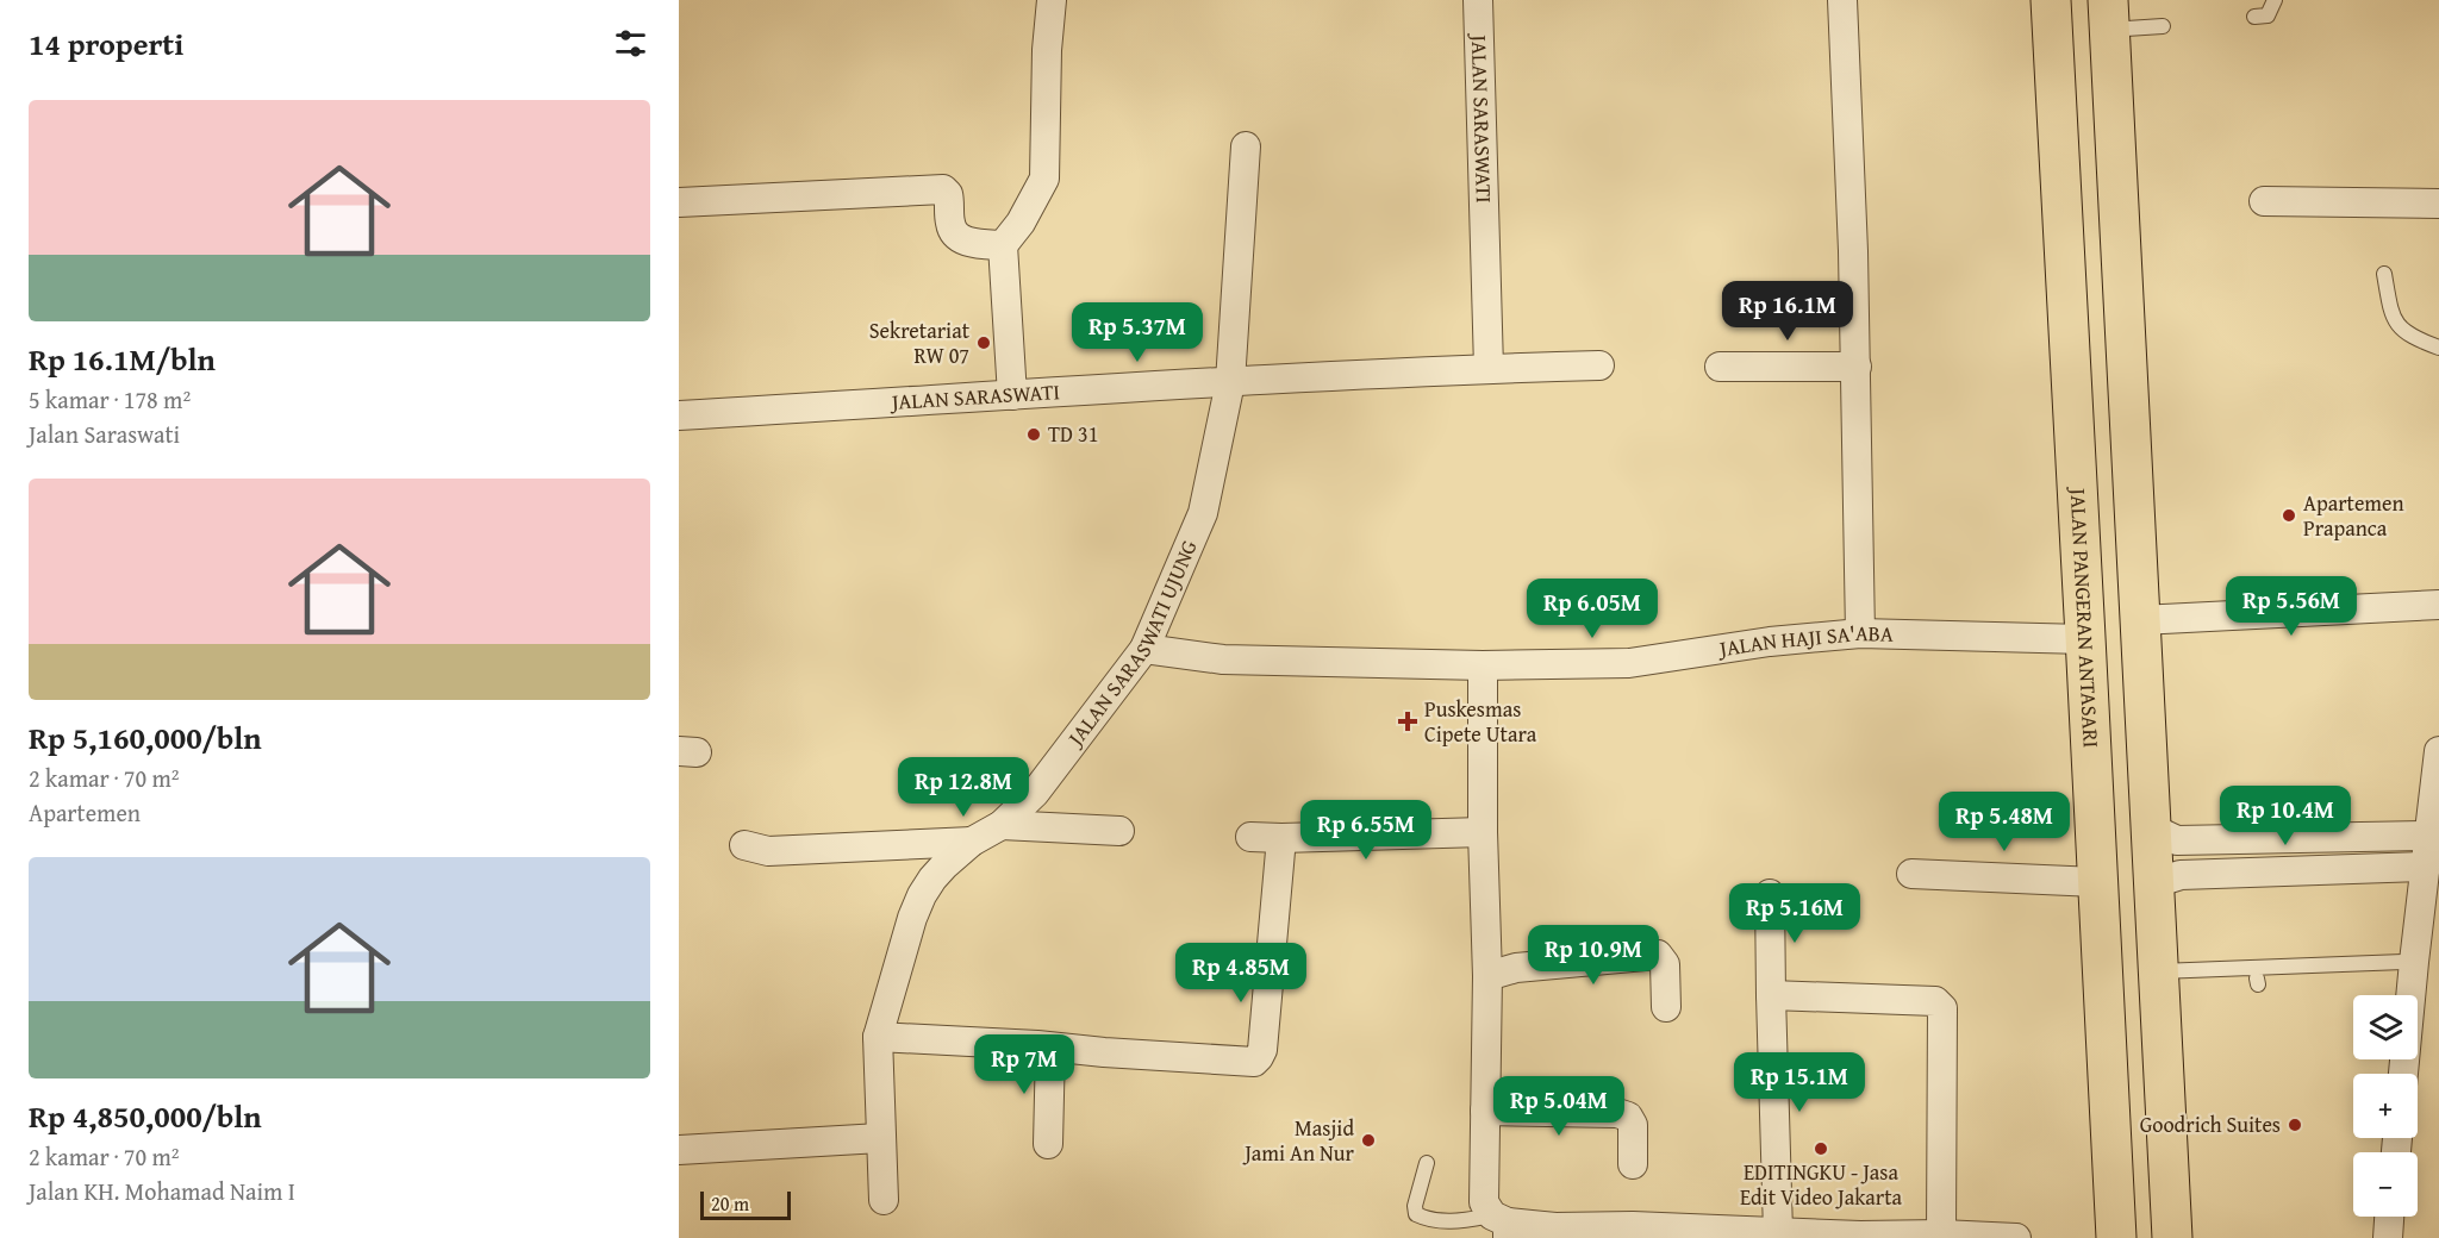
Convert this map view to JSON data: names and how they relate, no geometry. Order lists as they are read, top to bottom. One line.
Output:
{"streets":{"main road":["JALAN PANGERAN ANTASARI"],"street":["JALAN SARASWATI","JALAN SARASWATI UJUNG","JALAN HAJI SA'ABA"]},"crossings":[["JALAN SARASWATI","JALAN SARASWATI UJUNG"],["JALAN PANGERAN ANTASARI","JALAN HAJI SA'ABA"],["JALAN SARASWATI UJUNG","JALAN HAJI SA'ABA"]],"places":{"other":["Sekretariat RW 07","TD 31","Apartemen Prapanca","Goodrich Suites","Masjid Jami An Nur","EDITINGKU - Jasa Edit Video Jakarta"],"health":["Puskesmas Cipete Utara"]},"scale_bar":"20 m","page":{"heading":"14 properti","list":[{"name":"Rp 16.1M/bln","note":"5 kamar · 178 m² · Jalan Saraswati"},{"name":"Rp 5,160,000/bln","note":"2 kamar · 70 m² · Apartemen"},{"name":"Rp 4,850,000/bln","note":"2 kamar · 70 m² · Jalan KH. Mohamad Naim I"}],"price":["Rp 16.1M","Rp 5.37M","Rp 5.56M","Rp 6.05M","Rp 12.8M","Rp 10.4M","Rp 5.48M","Rp 6.55M","Rp 5.16M","Rp 10.9M","Rp 4.85M","Rp 7M","Rp 15.1M","Rp 5.04M"],"map_buttons":["+","−"],"scale":"20 m"}}
